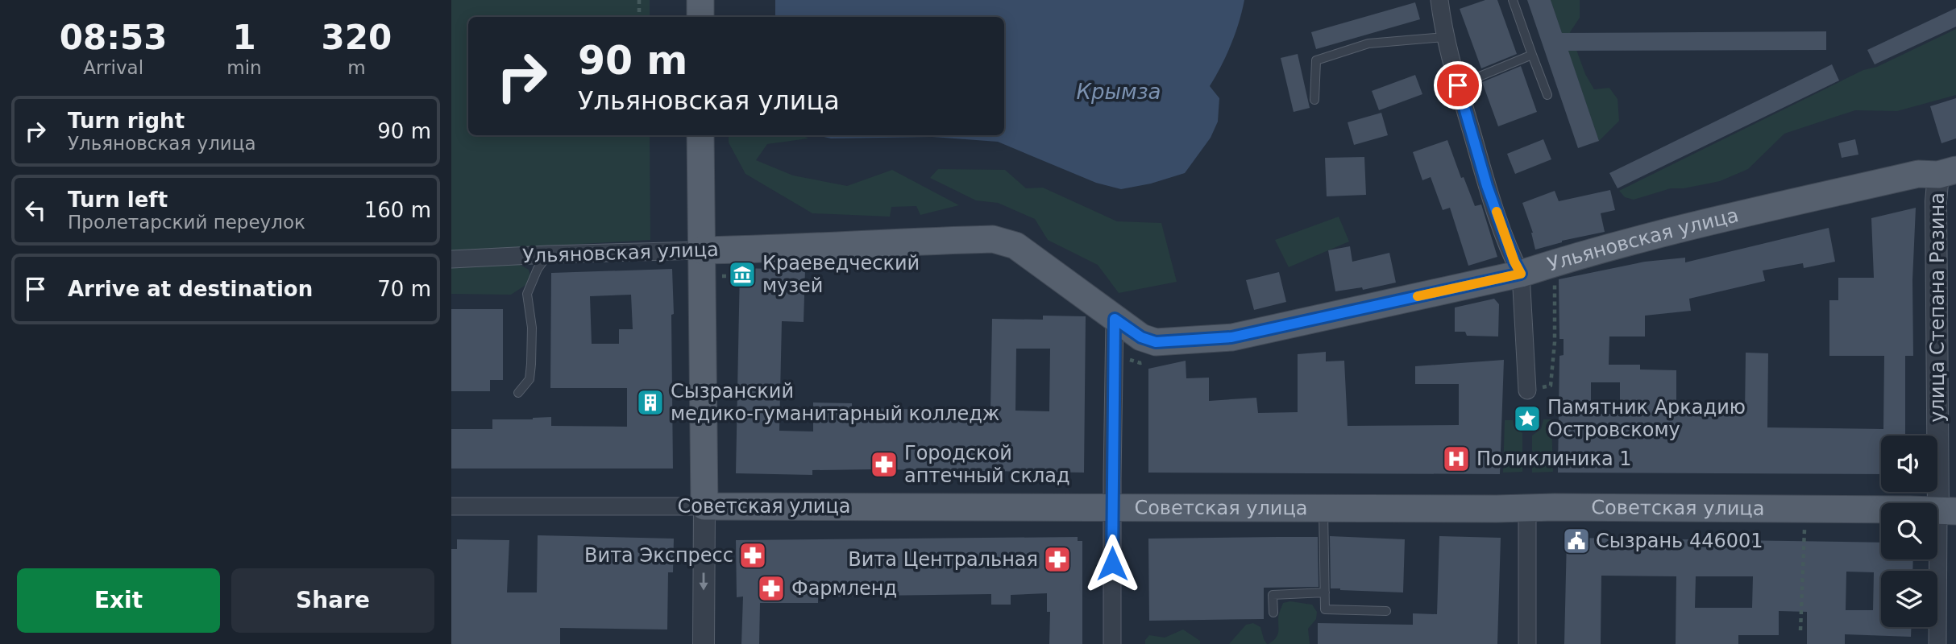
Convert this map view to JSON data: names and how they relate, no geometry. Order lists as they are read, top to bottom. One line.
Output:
{"streets":{"main road":["Ульяновская улица","Советская улица"],"street":["улица Степана Разина"]},"crossings":[["Ульяновская улица","улица Степана Разина"],["улица Степана Разина","Советская улица"]],"water":["Крымза"],"places":{"museum":["Краеведческий музей"],"building":["Сызранский медико-гуманитарный колледж"],"place":["Памятник Аркадию Островскому"],"hospital":["Поликлиника 1"],"pharmacy":["Городской аптечный склад","Вита Экспресс","Вита Центральная","Фармленд"],"public building":["Сызрань 446001"]},"page":{"eta":["08:53","Arrival","1","min","320","m"],"turn":["90 m","Ульяновская улица"],"list":[{"name":"Turn right","note":"Ульяновская улица","value":"90 m"},{"name":"Turn left","note":"Пролетарский переулок","value":"160 m"},{"name":"Arrive at destination","value":"70 m"}],"buttons":["Exit","Share"]}}
